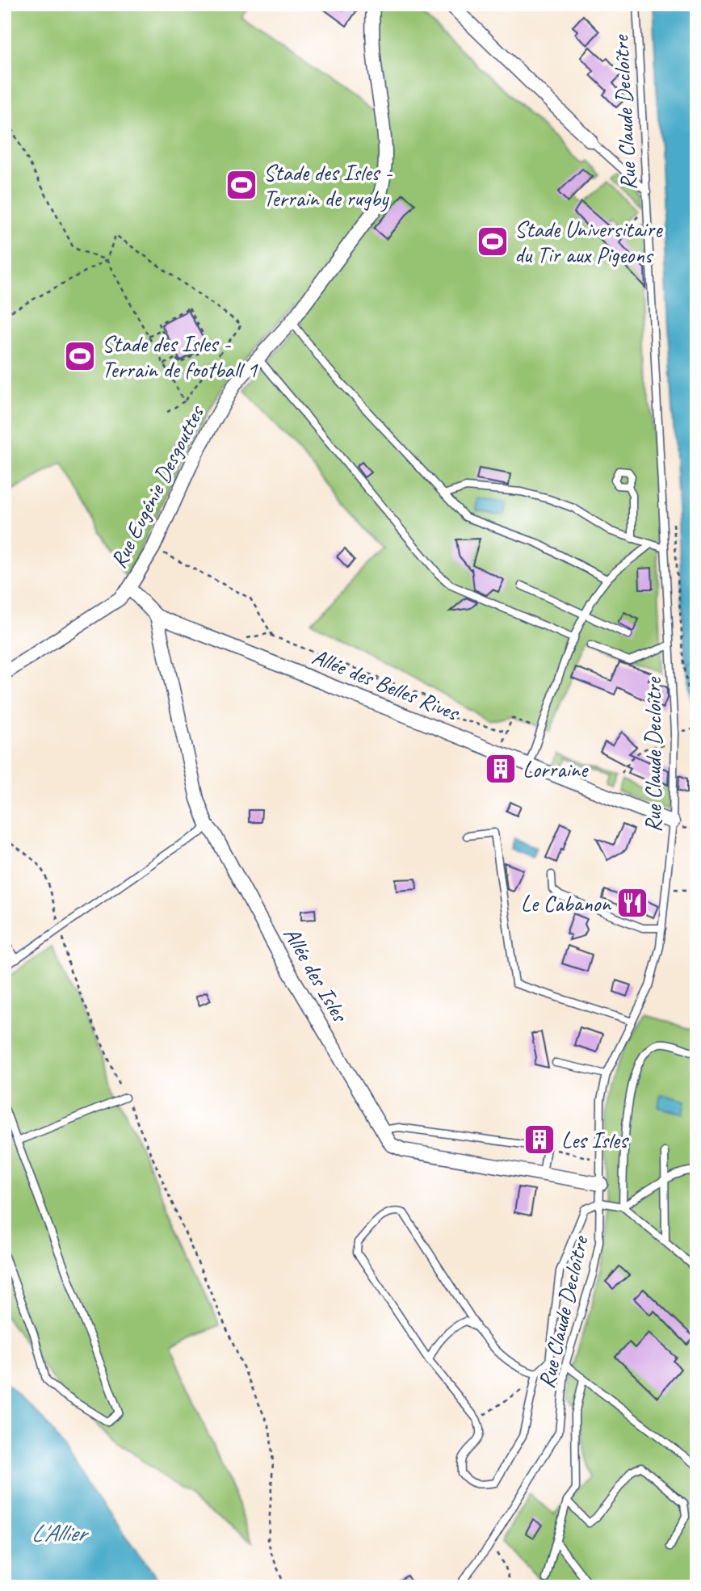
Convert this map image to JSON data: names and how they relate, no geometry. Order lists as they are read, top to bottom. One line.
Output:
{"streets":{"street":["Rue Eugénie Desgouttes","Allée des Belles Rives","Allée des Isles"],"lane":["Rue Claude Decloître"]},"crossings":[["Rue Claude Decloître","Allée des Belles Rives"],["Rue Claude Decloître","Allée des Isles"],["Rue Eugénie Desgouttes","Allée des Belles Rives"],["Allée des Belles Rives","Allée des Isles"]],"water":["L'Allier"],"places":{"sports":["Stade des Isles - Terrain de rugby","Stade Universitaire du Tir aux Pigeons","Stade des Isles - Terrain de football 1"],"building":["Lorraine","Les Isles"],"restaurant":["Le Cabanon"]}}
